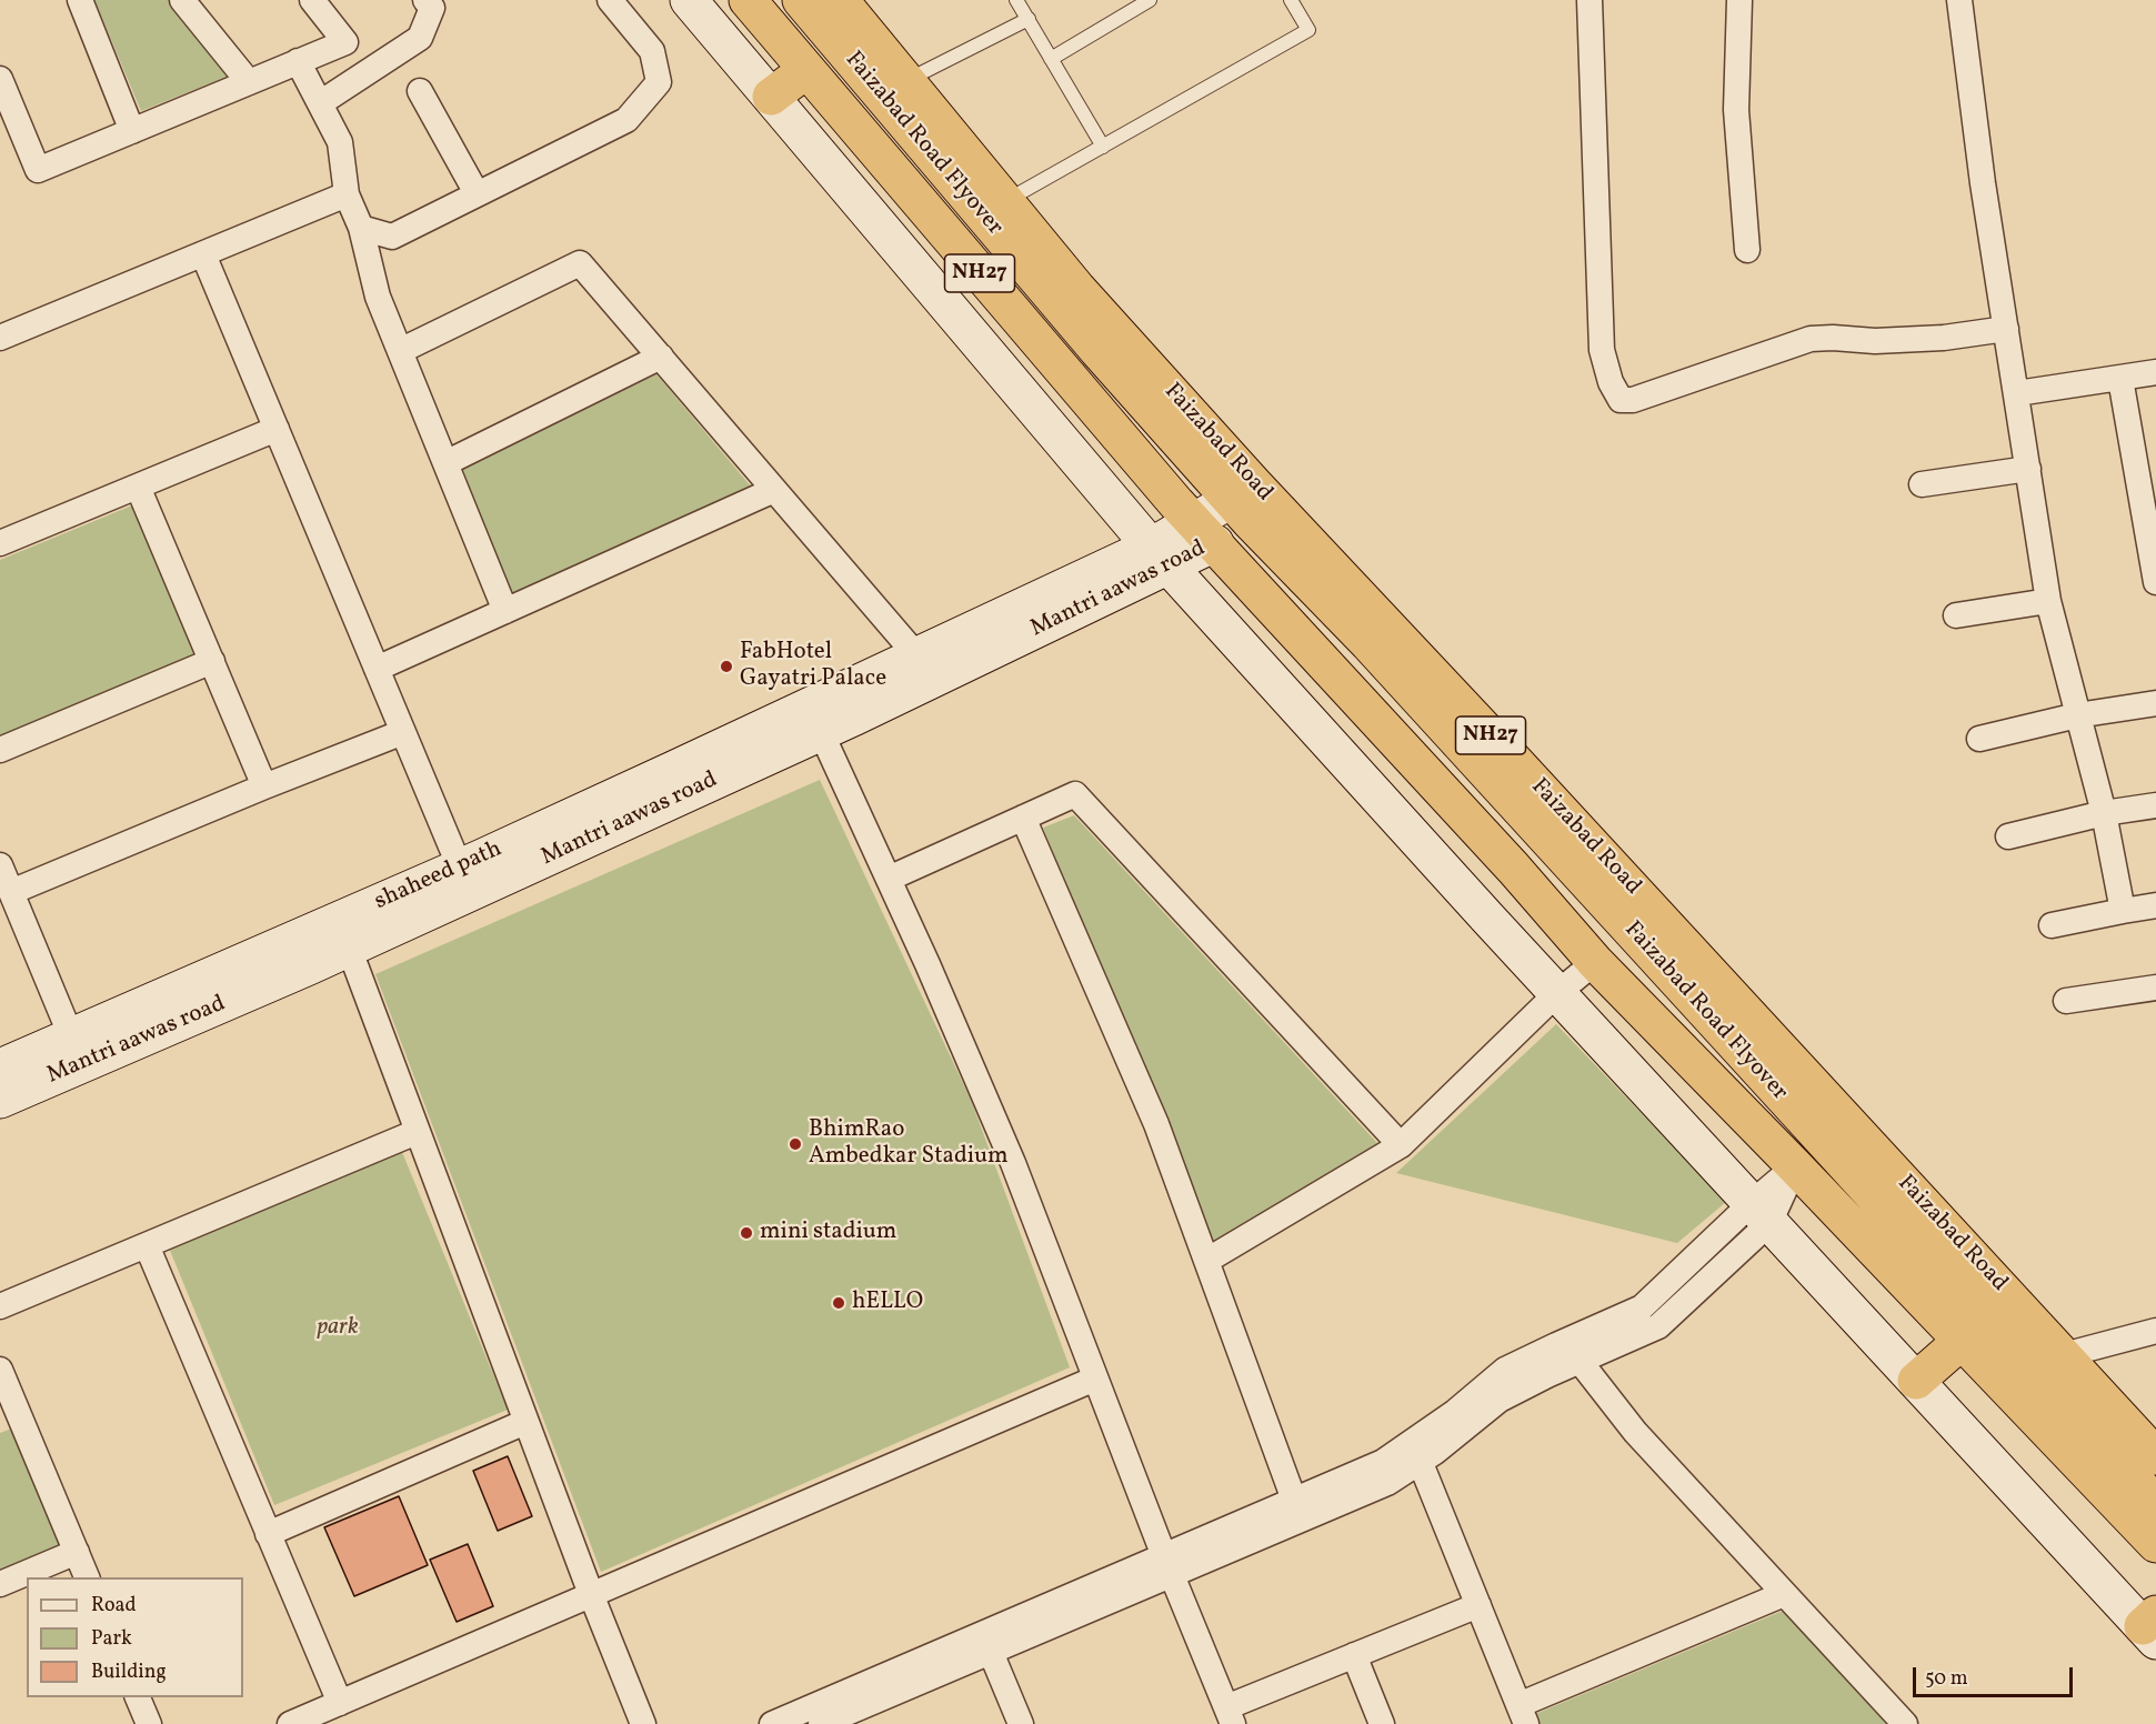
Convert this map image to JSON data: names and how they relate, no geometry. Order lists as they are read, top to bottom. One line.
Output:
{"streets":{"highway":["Faizabad Road Flyover","NH27","Faizabad Road","Mantri aawas road"],"street":["shaheed path"]},"crossings":[["Faizabad Road Flyover","Mantri aawas road"],["NH27","Mantri aawas road"],["Mantri aawas road","shaheed path"]],"parks":["park"],"places":["FabHotel Gayatri Palace","BhimRao Ambedkar Stadium","mini stadium","hELLO"],"legend":["Road","Park","Building"],"scale_bar":"50 m"}
